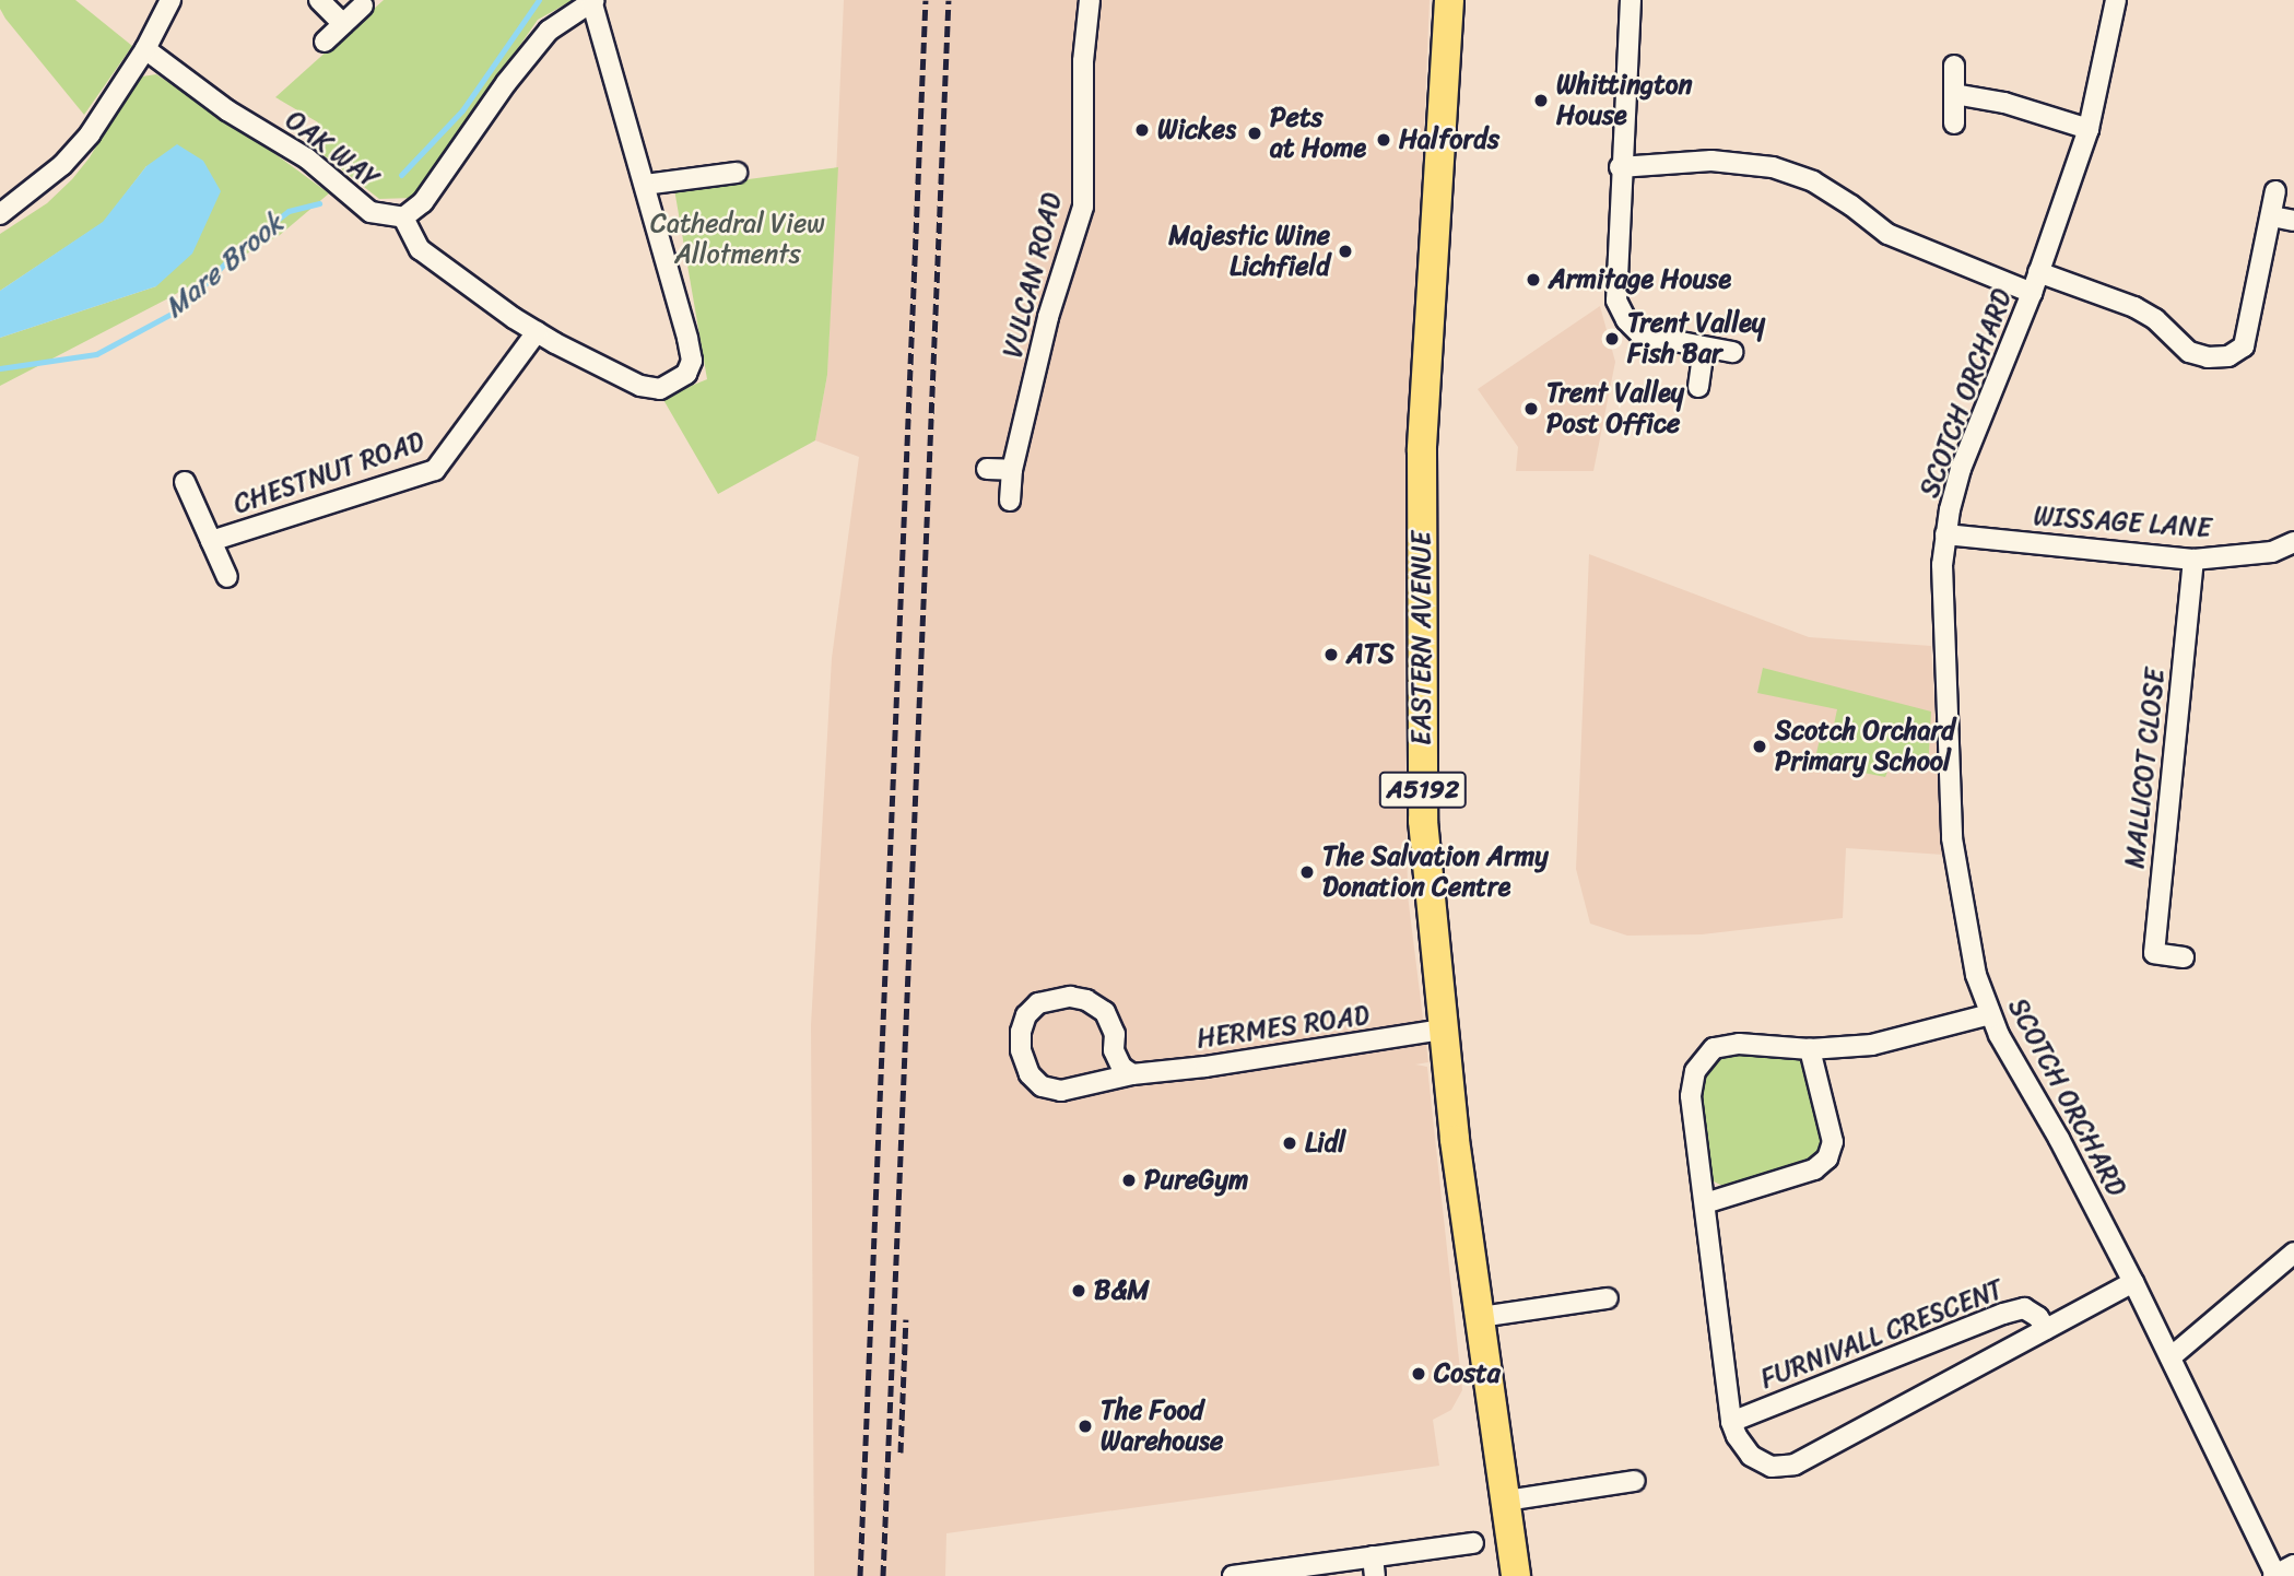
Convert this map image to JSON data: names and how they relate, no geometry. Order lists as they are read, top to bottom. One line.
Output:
{"streets":{"highway":["EASTERN AVENUE","A5192"],"street":["OAK WAY","VULCAN ROAD","SCOTCH ORCHARD","CHESTNUT ROAD","WISSAGE LANE","MALLICOT CLOSE","HERMES ROAD","FURNIVALL CRESCENT"]},"crossings":[["SCOTCH ORCHARD","WISSAGE LANE"],["SCOTCH ORCHARD","FURNIVALL CRESCENT"],["WISSAGE LANE","MALLICOT CLOSE"],["EASTERN AVENUE","HERMES ROAD"]],"water":["Mare Brook"],"parks":["Cathedral View Allotments"],"places":["Whittington House","Wickes","Pets at Home","Halfords","Majestic Wine Lichfield","Armitage House","Trent Valley Fish Bar","Trent Valley Post Office","ATS","Scotch Orchard Primary School","The Salvation Army Donation Centre","Lidl","PureGym","B&M","Costa","The Food Warehouse"]}
